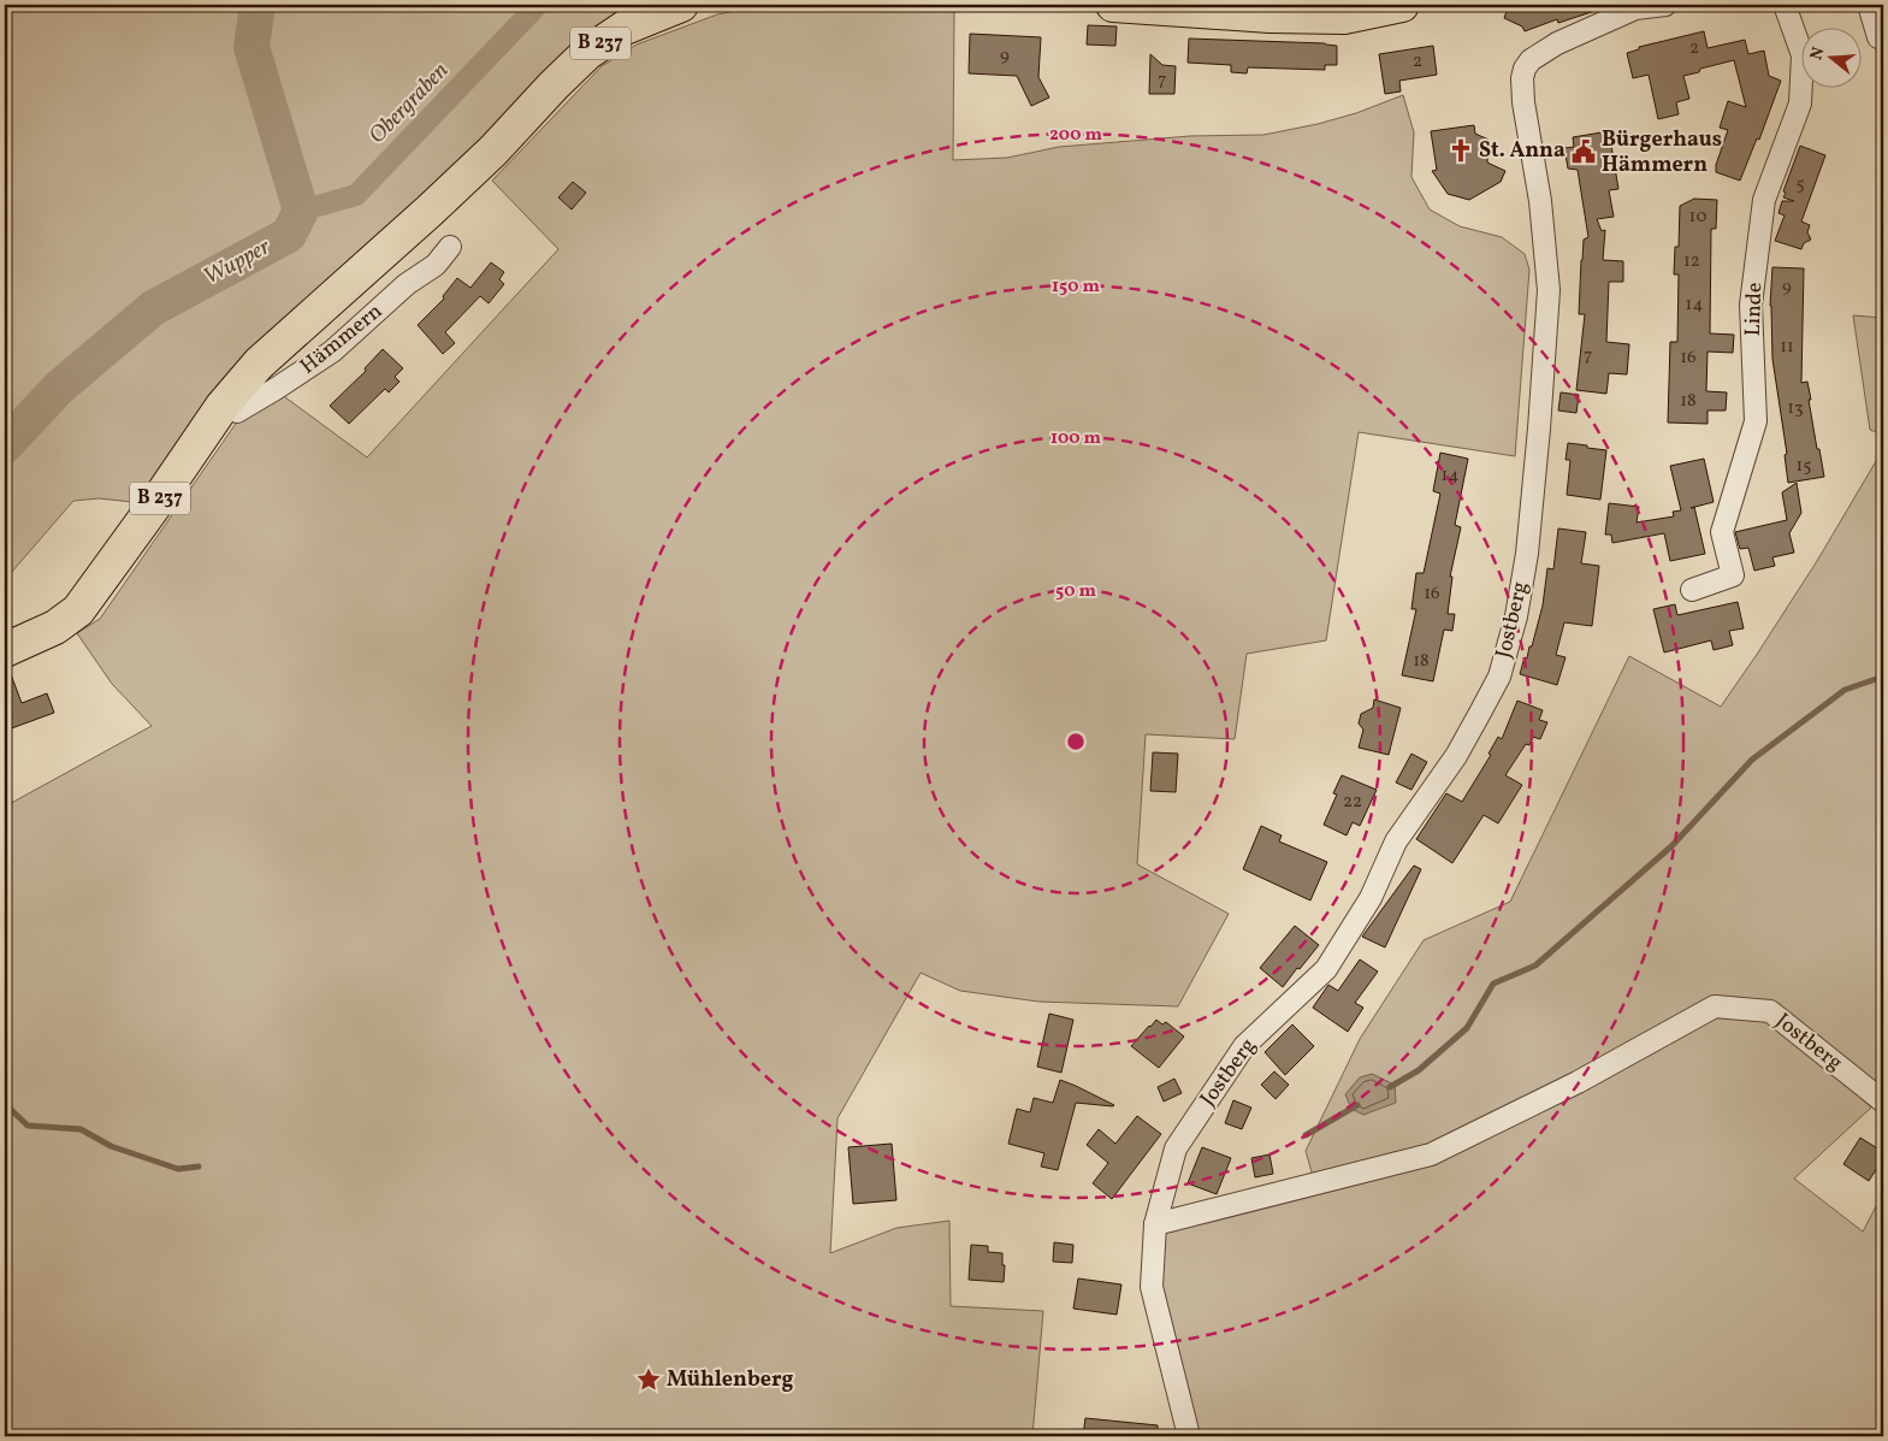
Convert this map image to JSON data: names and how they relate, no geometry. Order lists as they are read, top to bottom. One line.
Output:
{"streets":{"main road":["B 237"],"street":["Linde","Hämmern","Jostberg"]},"crossings":[["B 237","Hämmern"]],"water":["Obergraben","Wupper"],"places":{"church":["St. Anna"],"public building":["Bürgerhaus Hämmern"],"place":["Mühlenberg"]},"house_numbers":["2","9","2","7","5","10","12","9","14","11","7","16","18","13","15","14","16","18","22"],"north":"left","rings":["200 m","150 m","100 m","50 m"]}
